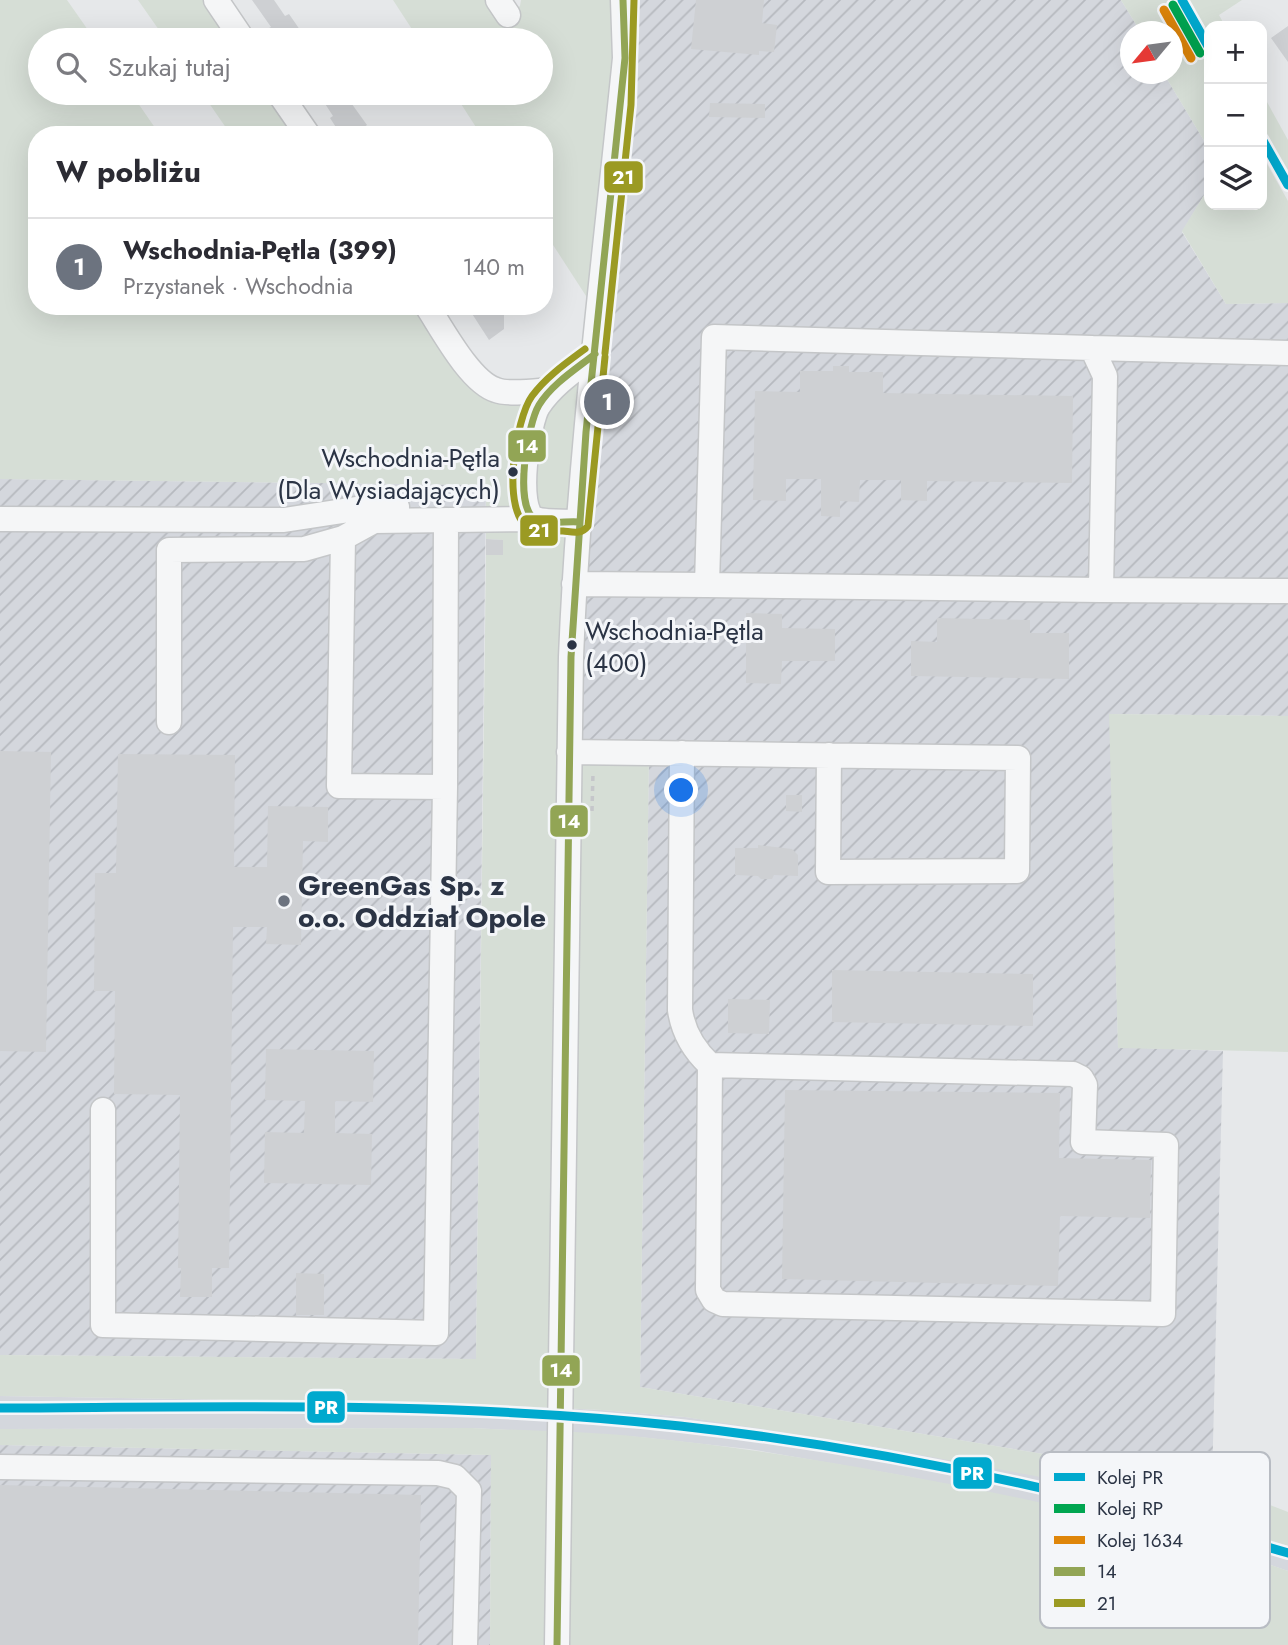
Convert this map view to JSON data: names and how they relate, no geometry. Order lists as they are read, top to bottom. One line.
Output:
{"places":["Wschodnia-Pętla (Dla Wysiadających)","Wschodnia-Pętla (400)","GreenGas Sp. z o.o. Oddział Opole"],"lines":["rail line PR","transit line 14","transit line 21","rail line RP","rail line 1634"],"legend":["Kolej PR","Kolej RP","Kolej 1634","14","21"],"north":"bottom left","page":{"map_buttons":["+","−"],"search":"Szukaj tutaj","heading":"W pobliżu","list":[{"mark":"1","name":"Wschodnia-Pętla (399)","note":"Przystanek · Wschodnia","value":"140 m"}],"pins":"1"}}
